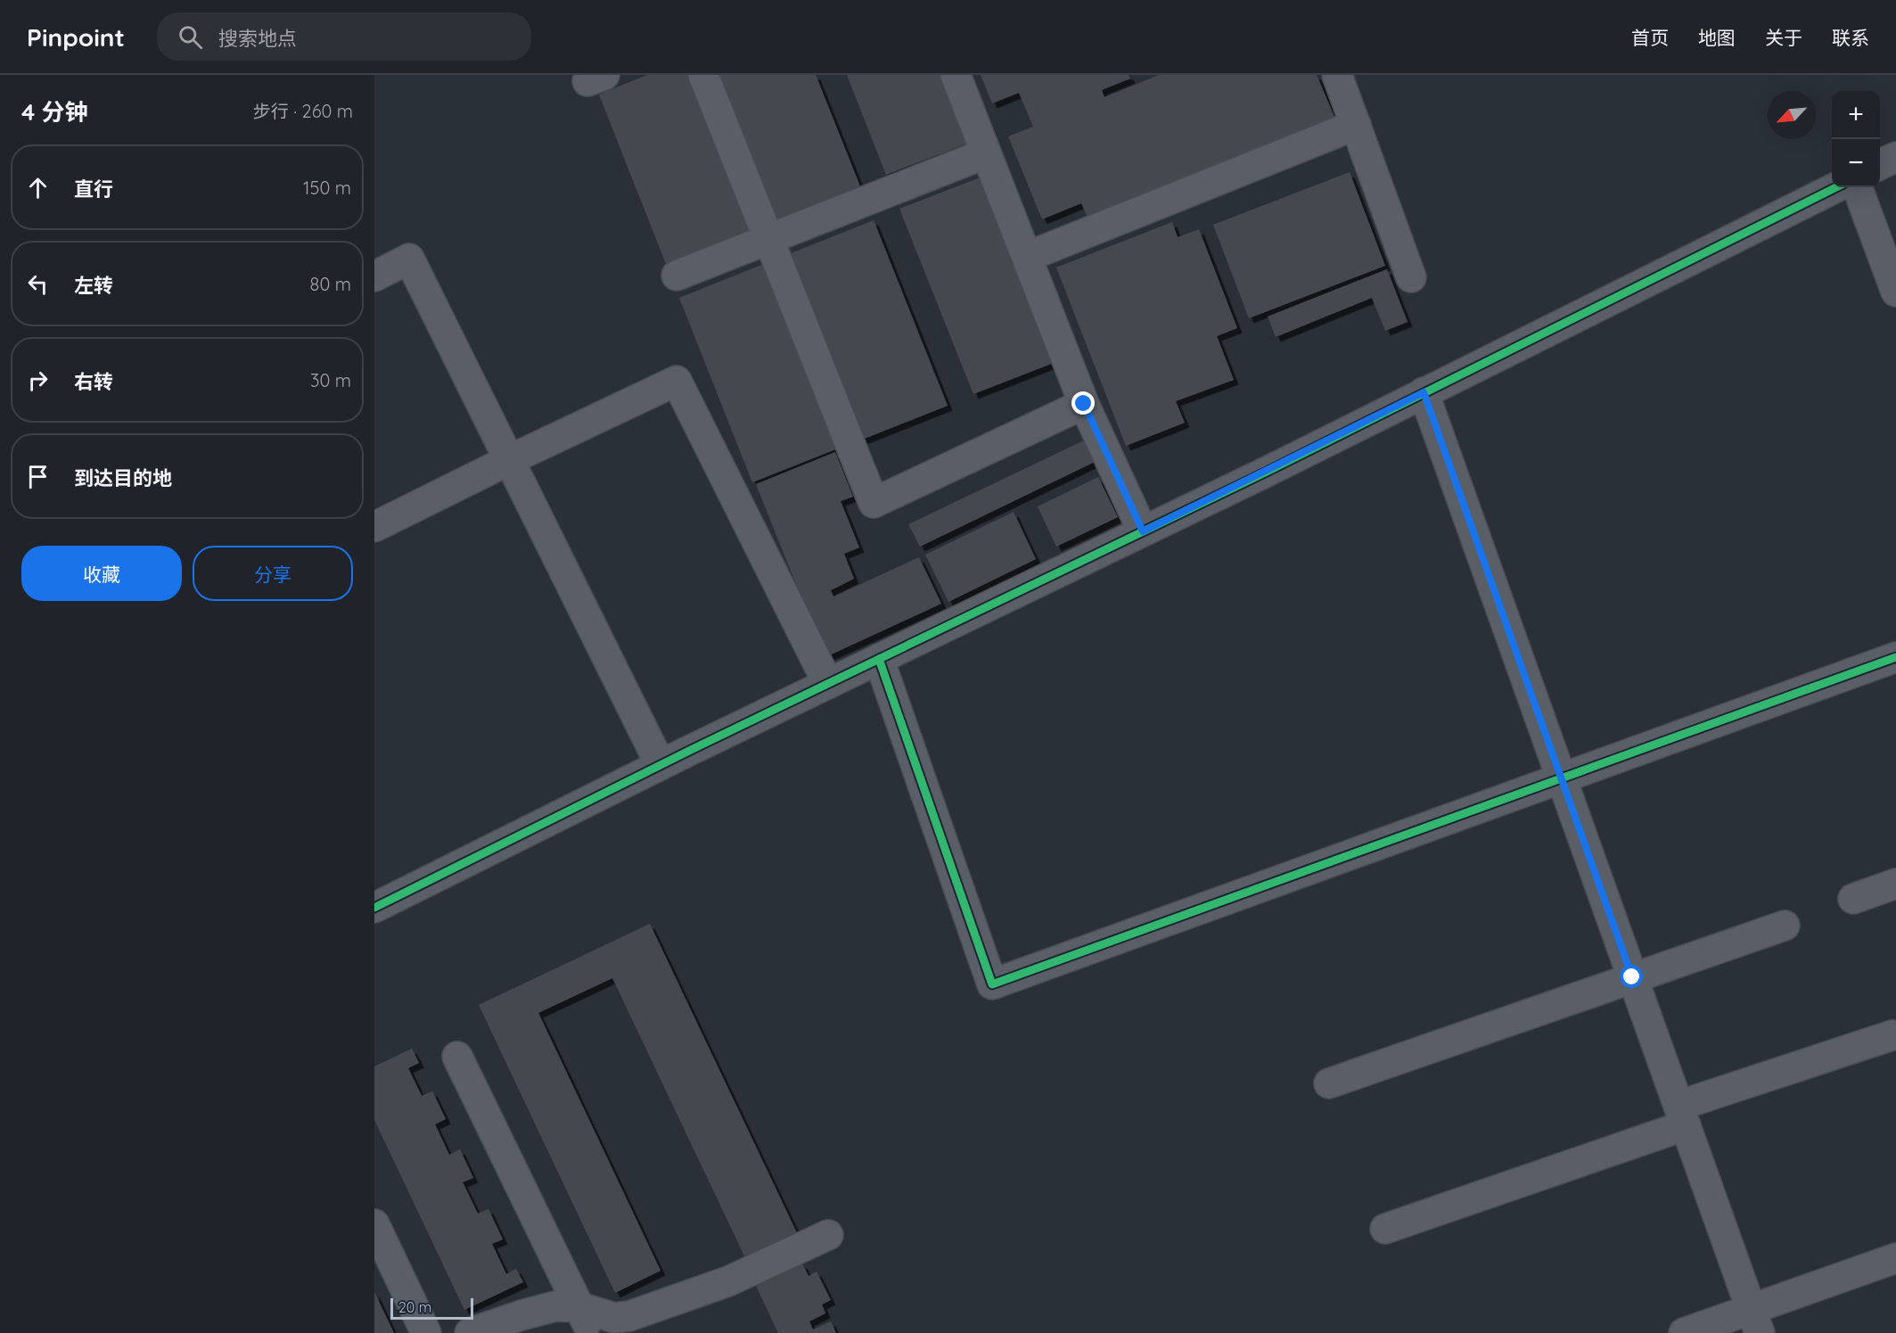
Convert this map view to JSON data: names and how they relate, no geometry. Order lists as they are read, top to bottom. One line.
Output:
{"scale_bar":"20 m","north":"bottom left","page":{"header":"Pinpoint","search":"搜索地点","nav":["首页","地图","关于","联系"],"heading":["4 分钟","步行 · 260 m"],"map_buttons":["+","−"],"list":[["直行","150 m"],["左转","80 m"],["右转","30 m"],"到达目的地"],"buttons":["收藏","分享"],"scale":"20 m"}}
